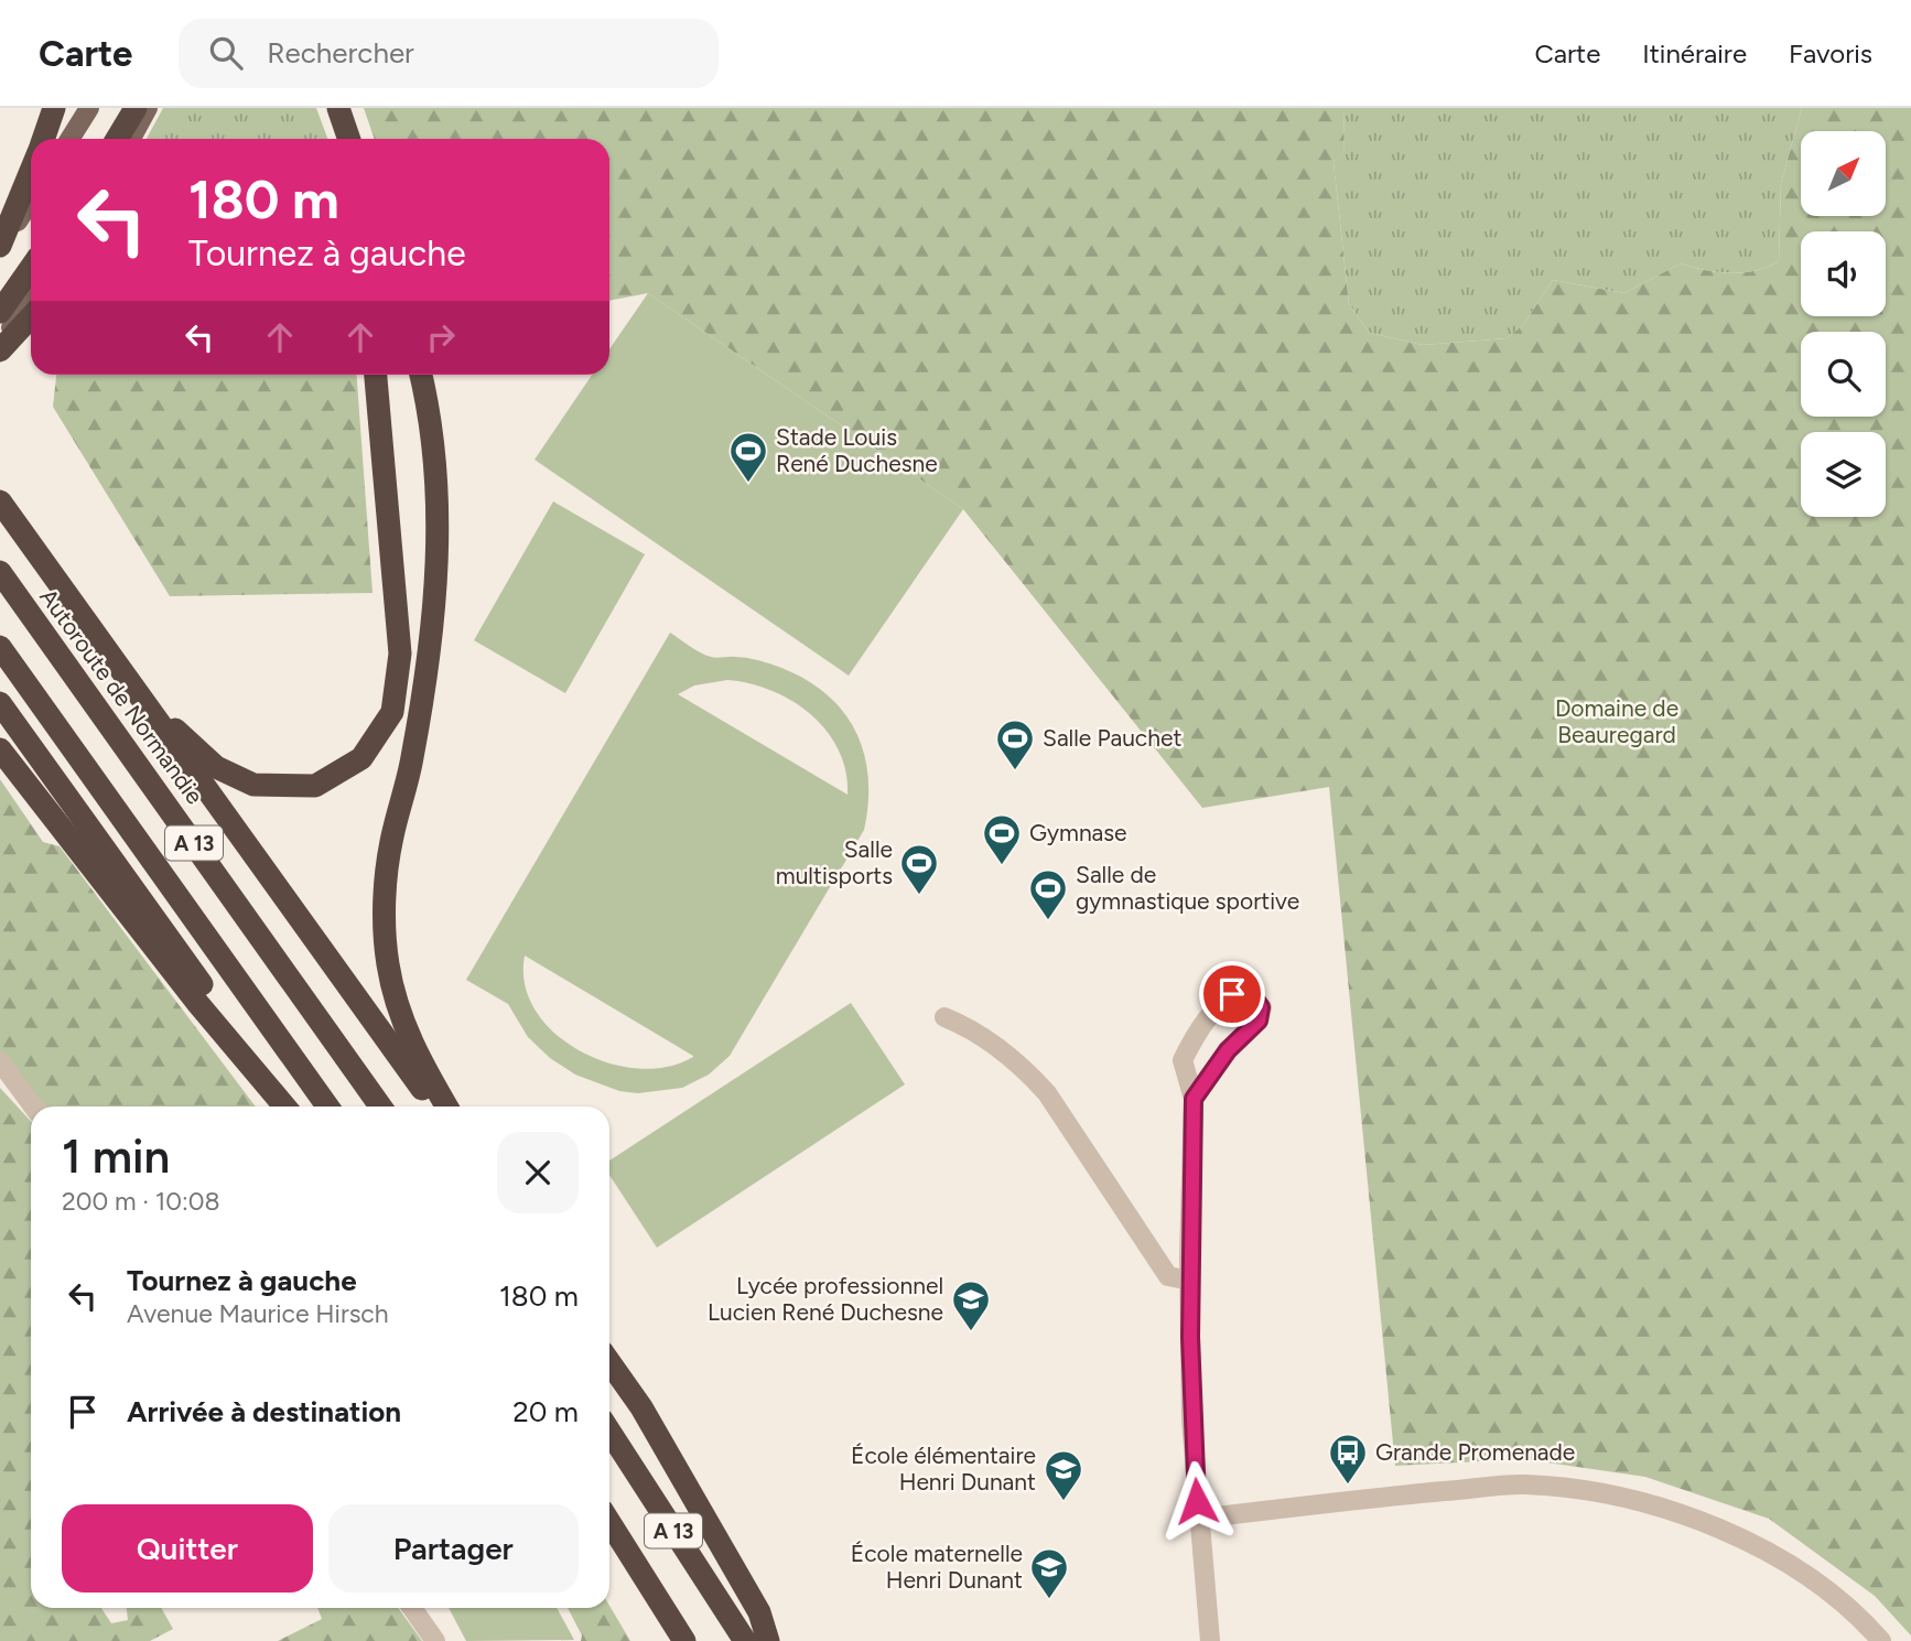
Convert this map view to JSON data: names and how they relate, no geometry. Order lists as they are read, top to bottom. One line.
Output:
{"streets":{"highway":["Autoroute de Normandie","A 13"]},"parks":["Domaine de Beauregard"],"places":{"sports":["Stade Louis René Duchesne","Salle Pauchet","Gymnase","Salle multisports","Salle de gymnastique sportive"],"school or university":["Lycée professionnel Lucien René Duchesne","École élémentaire Henri Dunant","École maternelle Henri Dunant"],"bus stop":["Grande Promenade"]},"north":"top right","page":{"header":"Carte","search":"Rechercher","nav":["Carte","Itinéraire","Favoris"],"turn":["180 m","Tournez à gauche"],"heading":["1 min","200 m · 10:08"],"list":[{"name":"Tournez à gauche","note":"Avenue Maurice Hirsch","value":"180 m"},{"name":"Arrivée à destination","value":"20 m"}],"buttons":["Quitter","Partager"]}}
